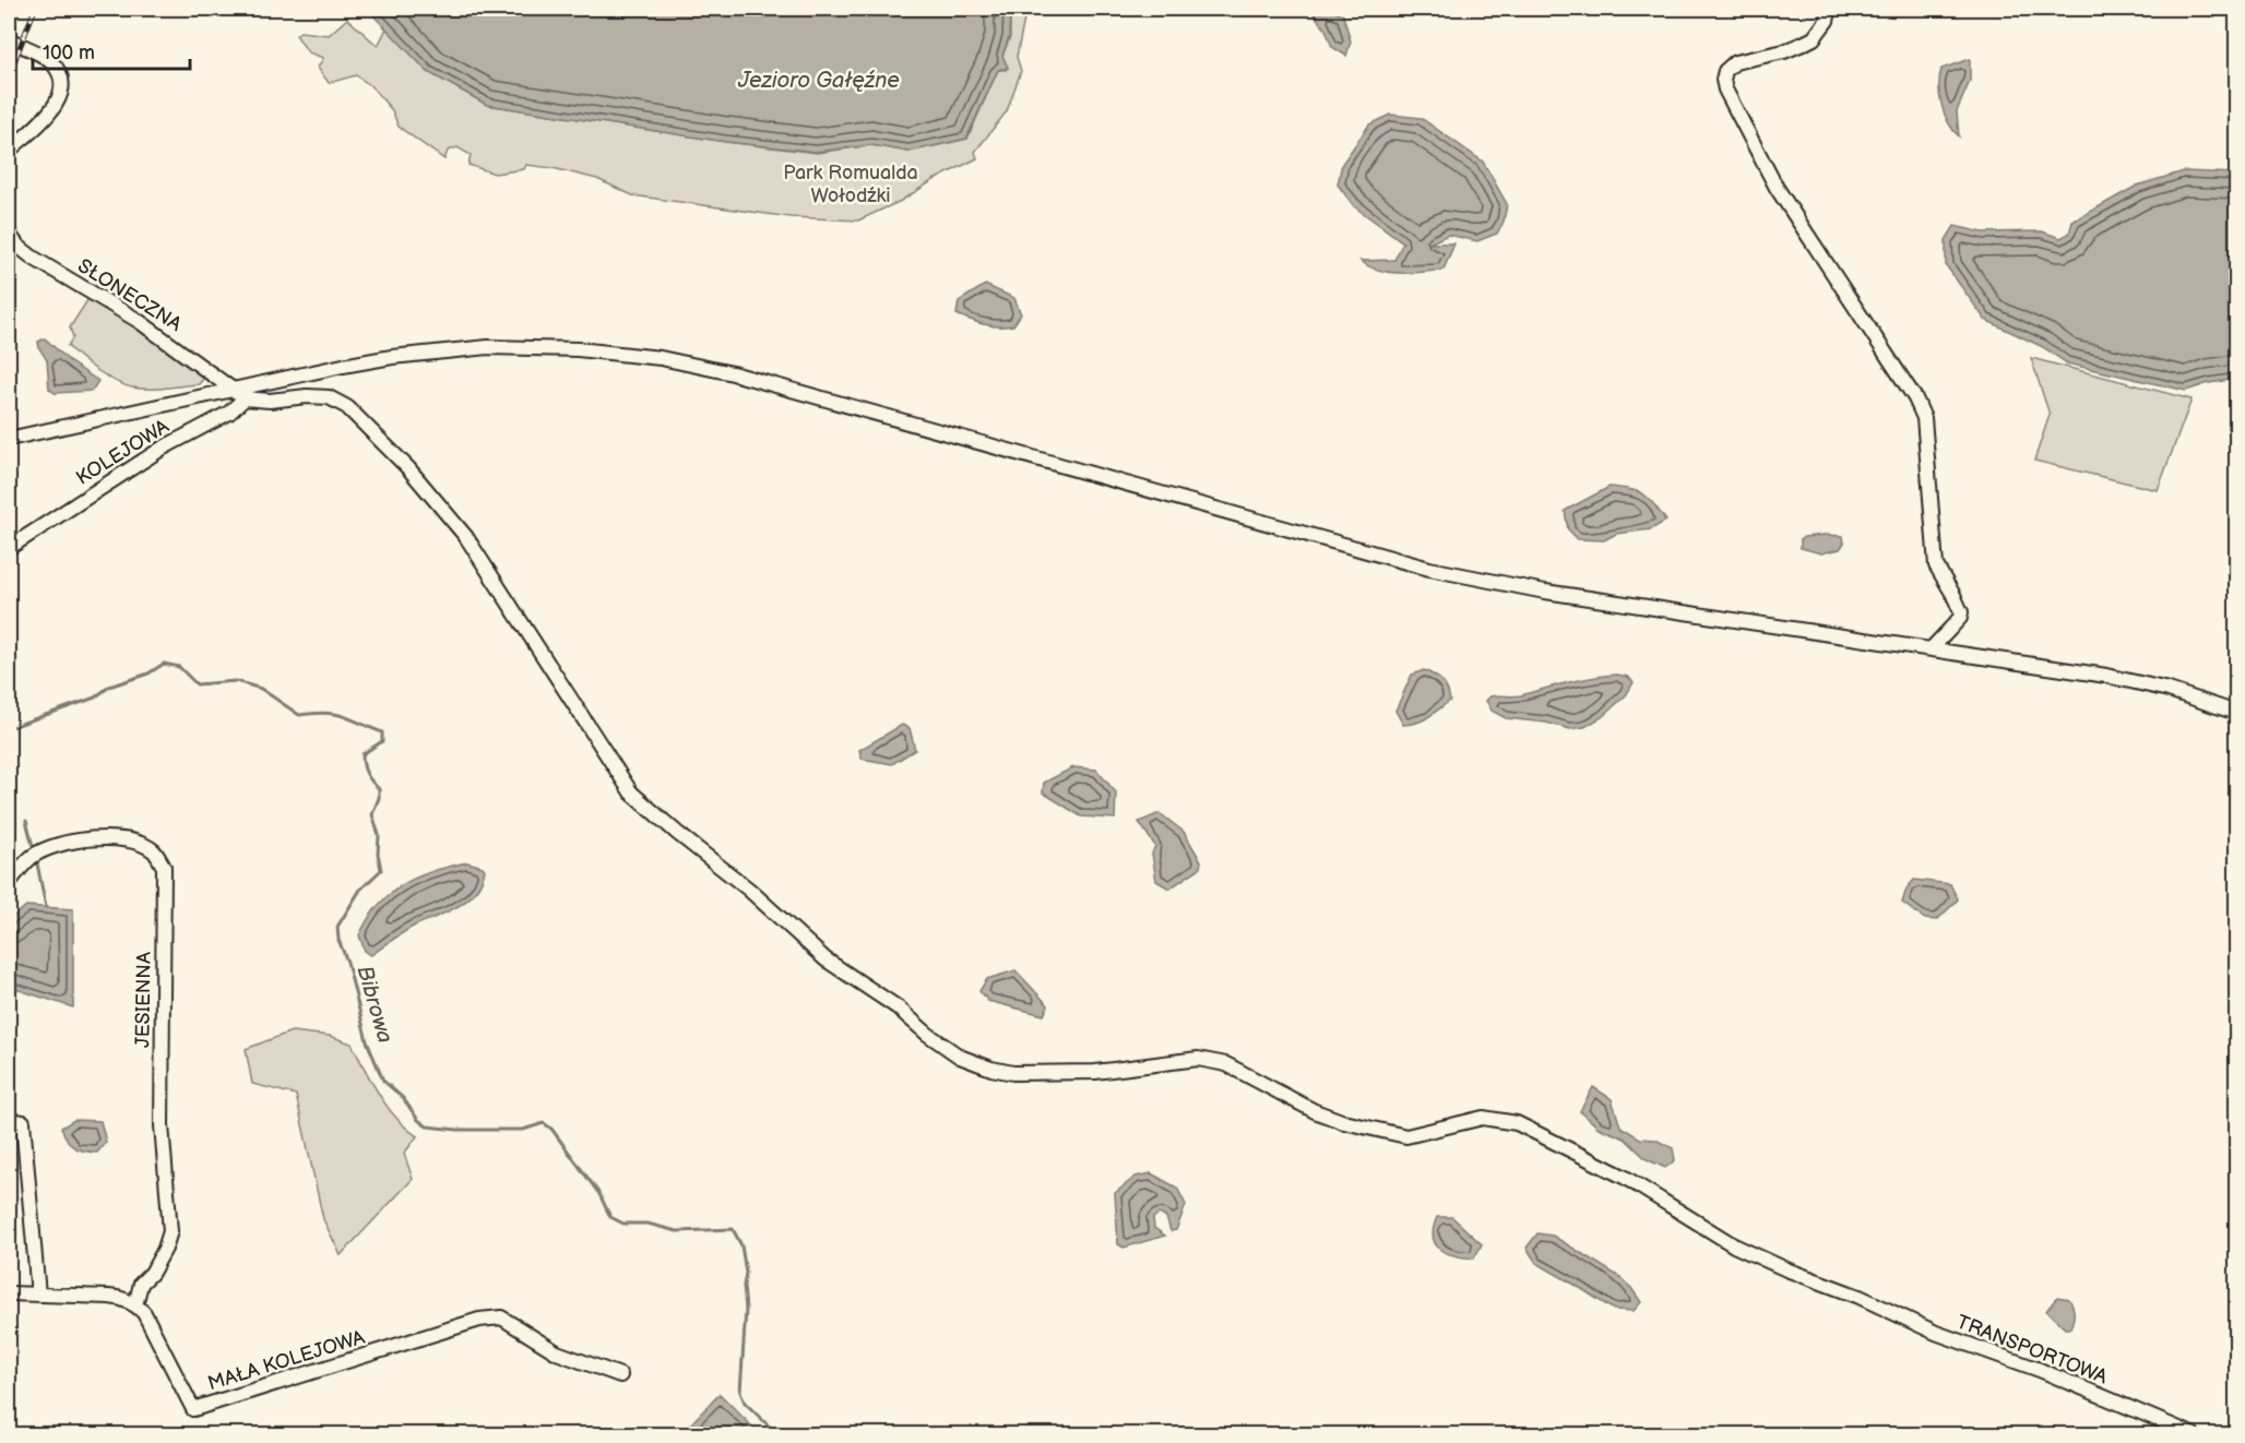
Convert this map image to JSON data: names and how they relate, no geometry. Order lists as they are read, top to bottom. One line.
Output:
{"streets":{"street":["SŁONECZNA","KOLEJOWA","JESIENNA","TRANSPORTOWA","MAŁA KOLEJOWA"]},"crossings":[["KOLEJOWA","TRANSPORTOWA"],["JESIENNA","MAŁA KOLEJOWA"]],"water":["Jezioro Gałęźne","Bibrowa"],"parks":["Park Romualda Wołodźki"],"scale_bar":"100 m"}
